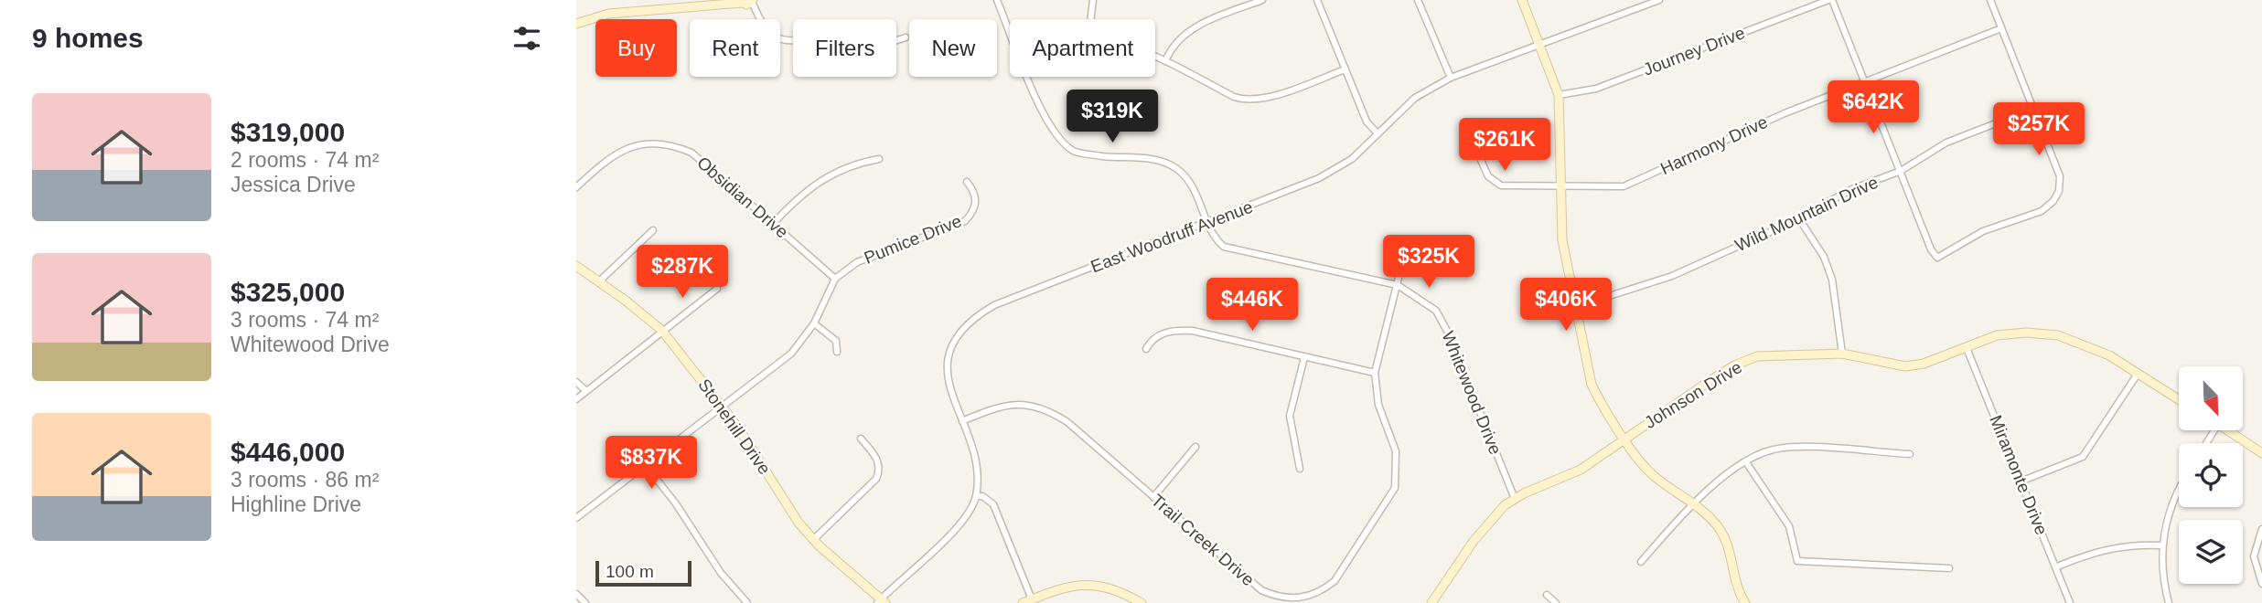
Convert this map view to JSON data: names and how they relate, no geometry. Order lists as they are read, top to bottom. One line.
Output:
{"streets":{"street":["Journey Drive","Harmony Drive","Obsidian Drive","Wild Mountain Drive","East Woodruff Avenue","Pumice Drive","Whitewood Drive","Johnson Drive","Stonehill Drive","Miramonte Drive","Trail Creek Drive"]},"crossings":[["Obsidian Drive","Pumice Drive"],["East Woodruff Avenue","Whitewood Drive"],["East Woodruff Avenue","Stonehill Drive"],["East Woodruff Avenue","Trail Creek Drive"],["Whitewood Drive","Johnson Drive"],["Whitewood Drive","Trail Creek Drive"],["Johnson Drive","Miramonte Drive"]],"scale_bar":"100 m","north":"bottom right","page":{"heading":"9 homes","chip":["Buy","Rent","Filters","New","Apartment"],"list":[{"name":"$319,000","note":"2 rooms · 74 m² · Jessica Drive"},{"name":"$325,000","note":"3 rooms · 74 m² · Whitewood Drive"},{"name":"$446,000","note":"3 rooms · 86 m² · Highline Drive"}],"price":["$642K","$319K","$257K","$261K","$325K","$287K","$446K","$406K","$837K"],"scale":"100 m"}}
